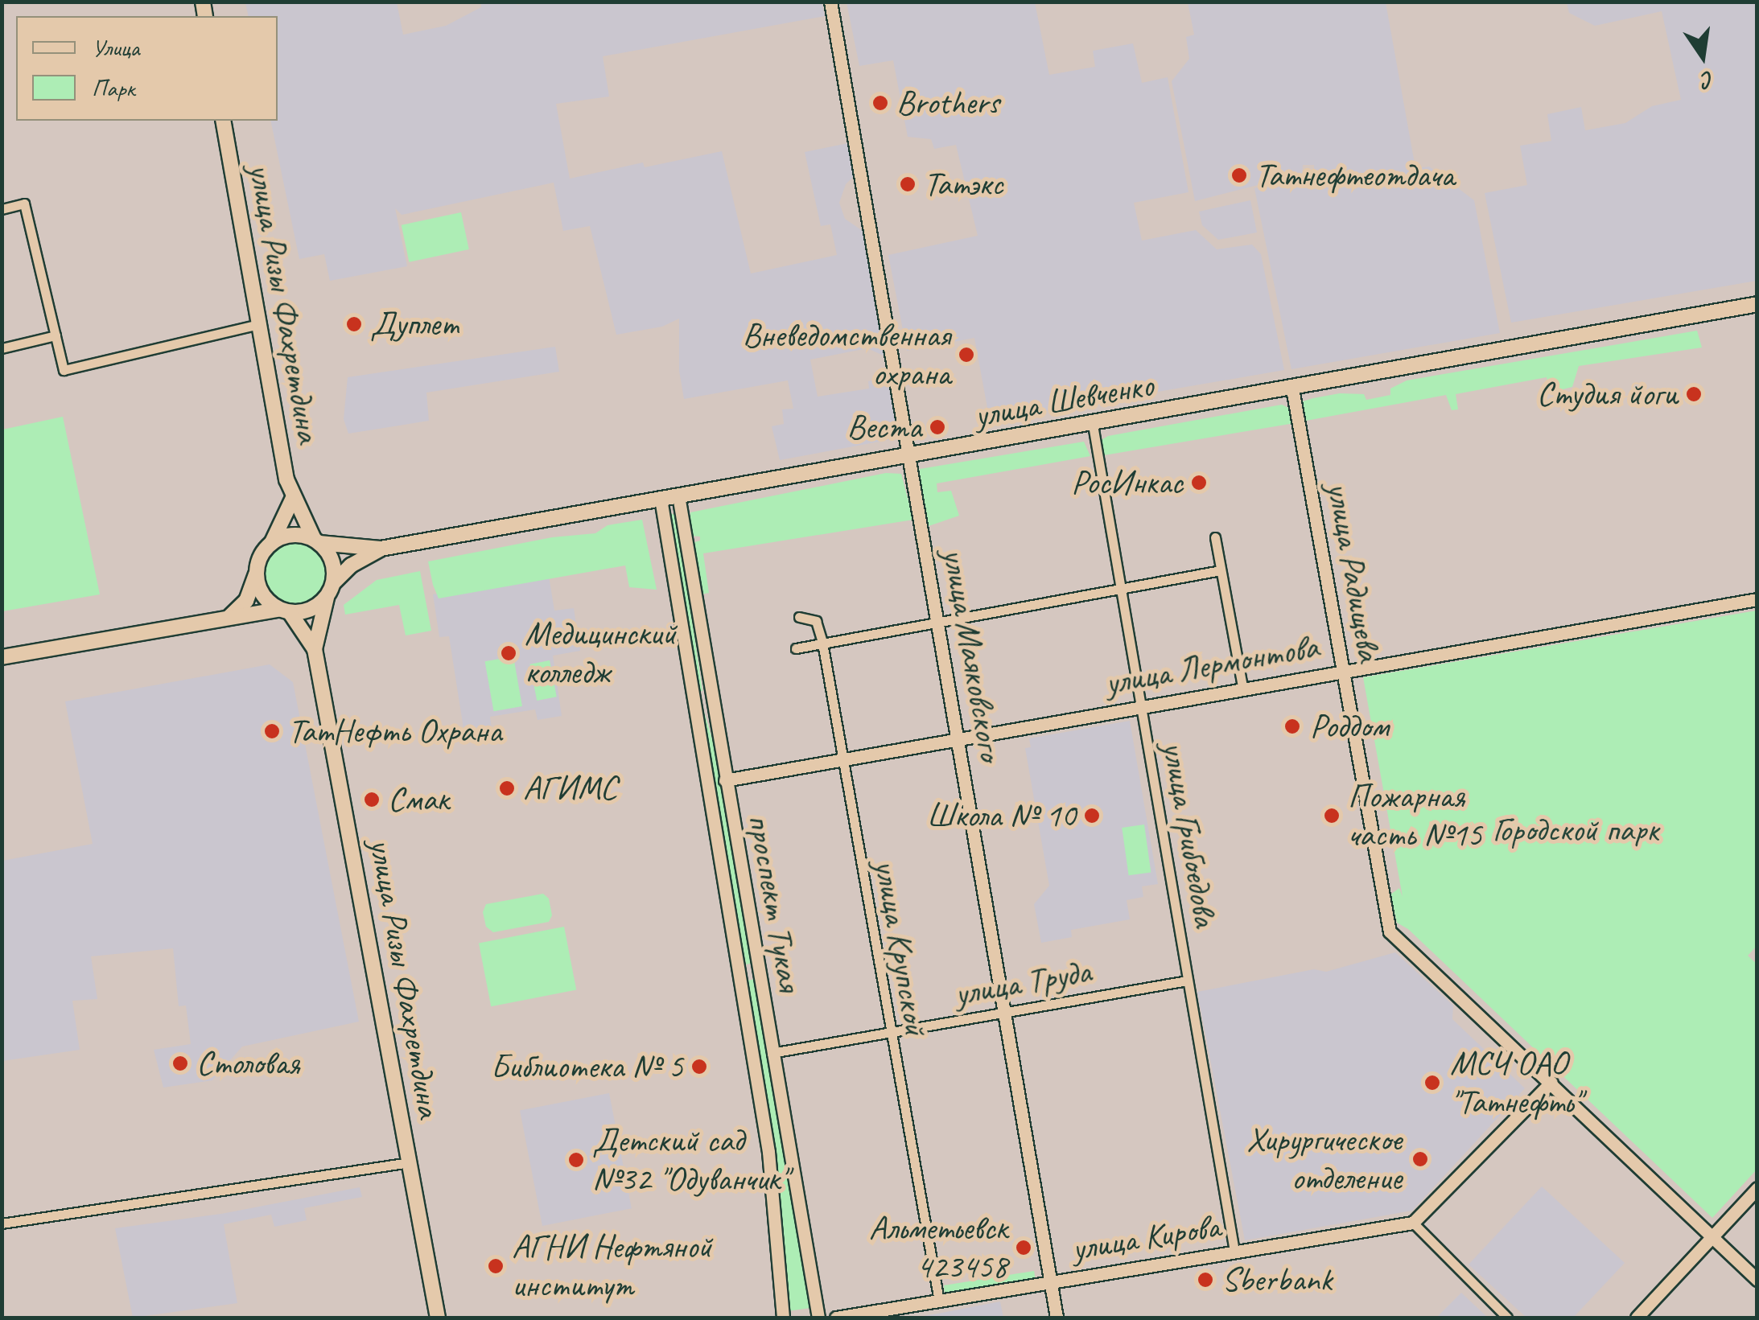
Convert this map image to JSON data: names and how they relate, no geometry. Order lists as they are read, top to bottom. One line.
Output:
{"streets":{"main road":["улица Ризы Фахретдина","улица Шевченко"],"street":["улица Радищева","улица Маяковского","улица Лермонтова","улица Грибоедова","проспект Тукая","улица Крупской","улица Труда","улица Кирова"]},"crossings":[["улица Шевченко","улица Радищева"],["улица Шевченко","улица Маяковского"],["улица Шевченко","улица Грибоедова"],["улица Шевченко","проспект Тукая"],["улица Радищева","улица Лермонтова"],["улица Маяковского","улица Лермонтова"],["улица Маяковского","улица Труда"],["улица Маяковского","улица Кирова"],["улица Лермонтова","улица Грибоедова"],["улица Лермонтова","проспект Тукая"],["улица Лермонтова","улица Крупской"],["улица Грибоедова","улица Труда"],["улица Грибоедова","улица Кирова"],["проспект Тукая","улица Труда"],["улица Крупской","улица Труда"],["улица Крупской","улица Кирова"]],"parks":["Городской парк"],"places":["Brothers","Татнефтеотдача","Татэкс","Дуплет","Вневедомственная охрана","Студия йоги","Веста","РосИнкас","Медицинский колледж","Роддом","ТатНефть Охрана","АГИМС","Смак","Школа № 10","Пожарная часть №15","Столовая","Библиотека № 5","МСЧ ОАО \"Татнефть\"","Хирургическое отделение","Детский сад №32 \"Одуванчик\"","Альметьевск 423458","АГНИ Нефтяной институт","Sberbank"],"legend":["Улица","Парк"],"north":"bottom"}
